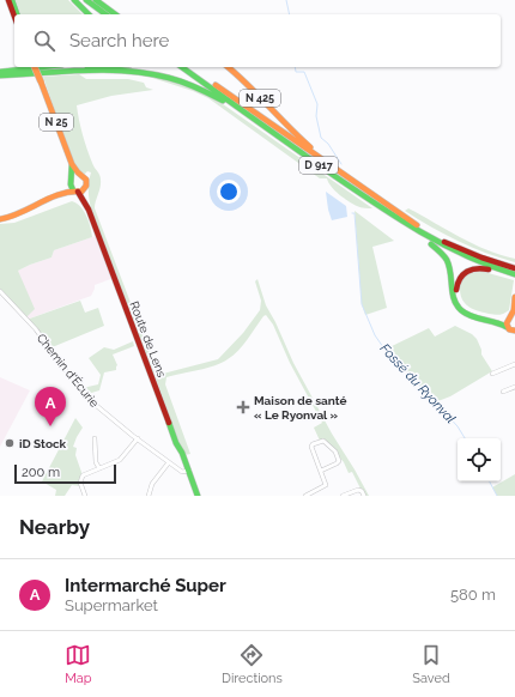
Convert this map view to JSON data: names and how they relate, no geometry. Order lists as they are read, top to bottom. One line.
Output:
{"streets":{"main road":["N 425","N 25","D 917","Route de Lens"],"street":["Chemin d'Écurie"]},"crossings":[["N 425","D 917"],["N 25","Route de Lens"],["Route de Lens","Chemin d'Écurie"]],"water":["Fossé du Ryonval"],"places":{"health":["Maison de santé « Le Ryonval »"],"other":["iD Stock"]},"scale_bar":"200 m","page":{"search":"Search here","pins":"A","scale":"200 m","heading":"Nearby","list":[{"mark":"A","name":"Intermarché Super","note":"Supermarket","value":"580 m"}],"nav":["Map","Directions","Saved"]}}
